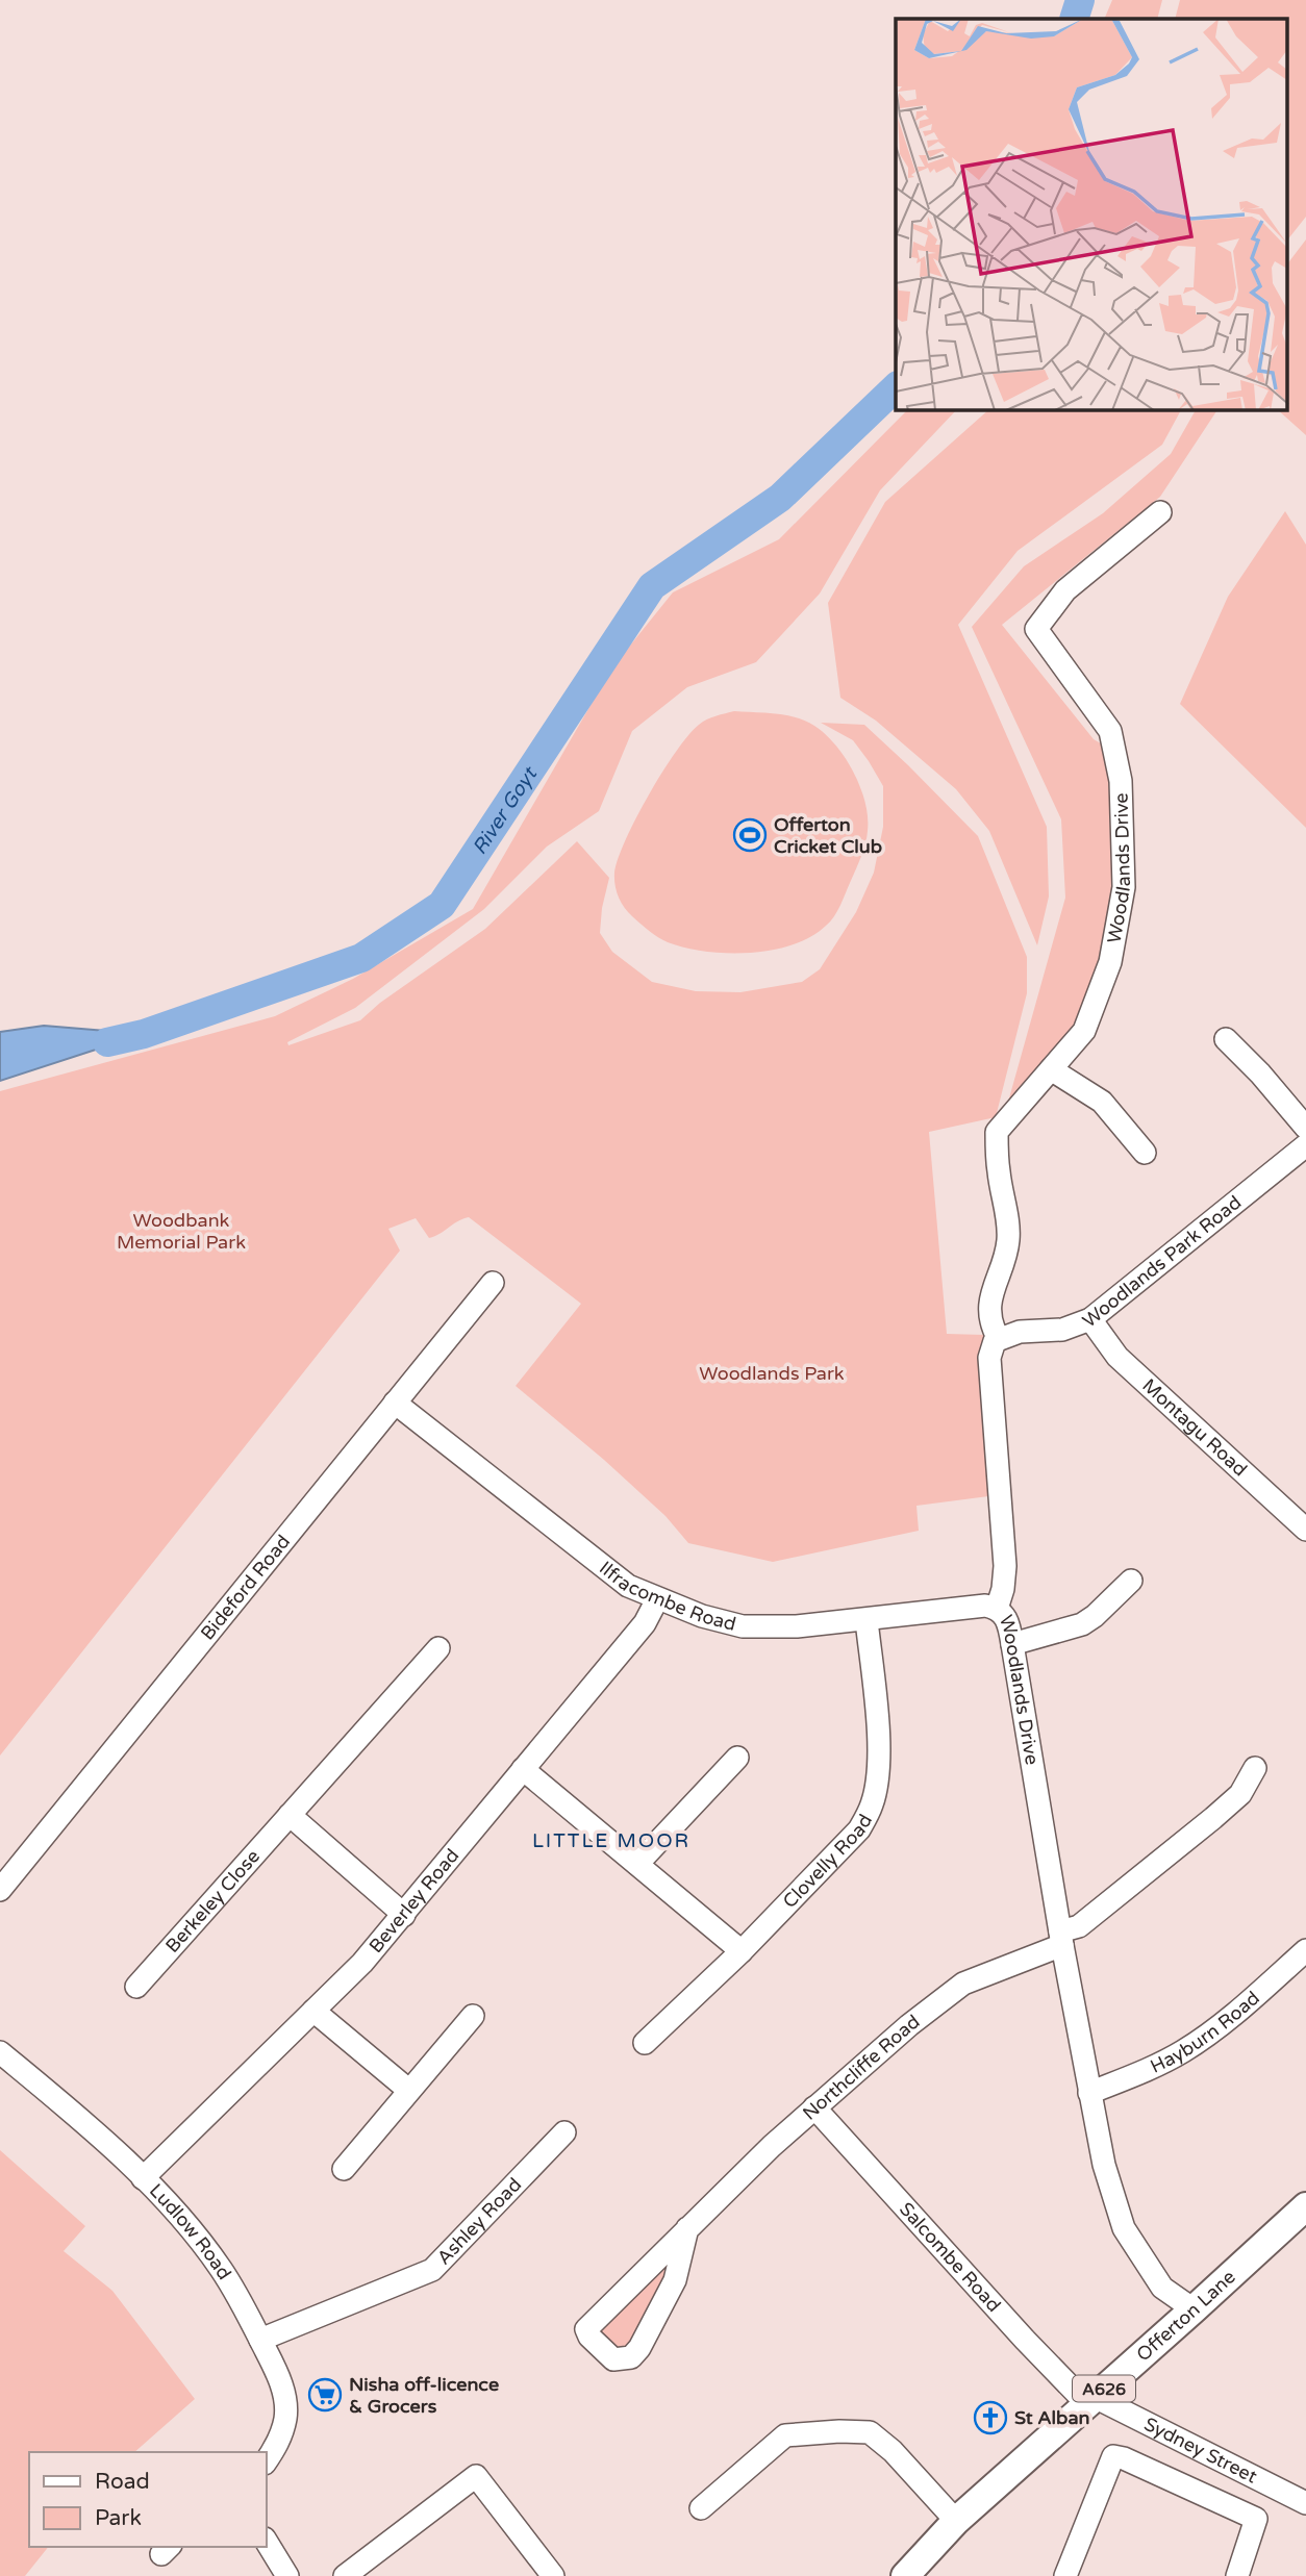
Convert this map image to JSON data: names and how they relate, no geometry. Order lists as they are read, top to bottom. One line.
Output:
{"streets":{"main road":["Offerton Lane","A626"],"street":["Woodlands Drive","Woodlands Park Road","Montagu Road","Bideford Road","Ilfracombe Road","Clovelly Road","Berkeley Close","Beverley Road","Hayburn Road","Northcliffe Road","Ashley Road","Ludlow Road","Salcombe Road","Sydney Street"]},"crossings":[["Woodlands Drive","Woodlands Park Road"],["Woodlands Drive","Ilfracombe Road"],["Woodlands Drive","Hayburn Road"],["Woodlands Drive","Northcliffe Road"],["Woodlands Drive","Offerton Lane"],["Woodlands Park Road","Montagu Road"],["Bideford Road","Ilfracombe Road"],["Ilfracombe Road","Clovelly Road"],["Ilfracombe Road","Beverley Road"],["Beverley Road","Ludlow Road"],["Northcliffe Road","Salcombe Road"],["Ashley Road","Ludlow Road"],["Salcombe Road","Offerton Lane"],["Salcombe Road","Sydney Street"],["Offerton Lane","Sydney Street"]],"districts":["LITTLE MOOR"],"water":["River Goyt"],"parks":["Woodbank Memorial Park","Woodlands Park"],"places":{"sports":["Offerton Cricket Club"],"supermarket":["Nisha off-licence & Grocers"],"church":["St Alban"]},"legend":["Road","Park"]}
